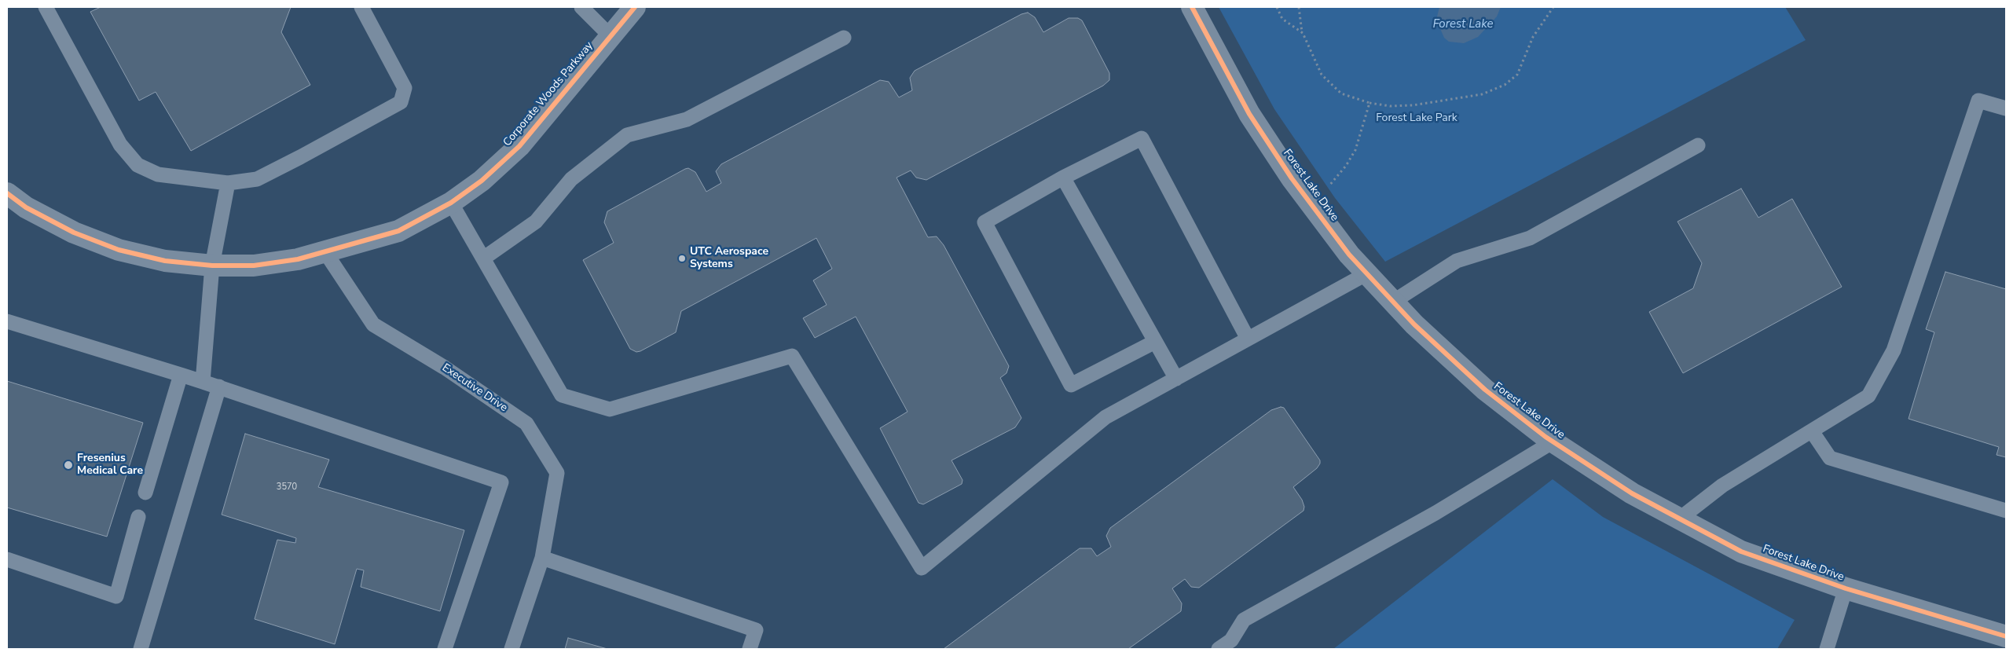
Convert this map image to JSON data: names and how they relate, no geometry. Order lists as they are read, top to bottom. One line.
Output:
{"streets":{"street":["Corporate Woods Parkway","Forest Lake Drive"],"lane":["Executive Drive"]},"crossings":[["Corporate Woods Parkway","Executive Drive"]],"water":["Forest Lake"],"parks":["Forest Lake Park"],"places":["UTC Aerospace Systems","Fresenius Medical Care"],"house_numbers":["3570"]}
